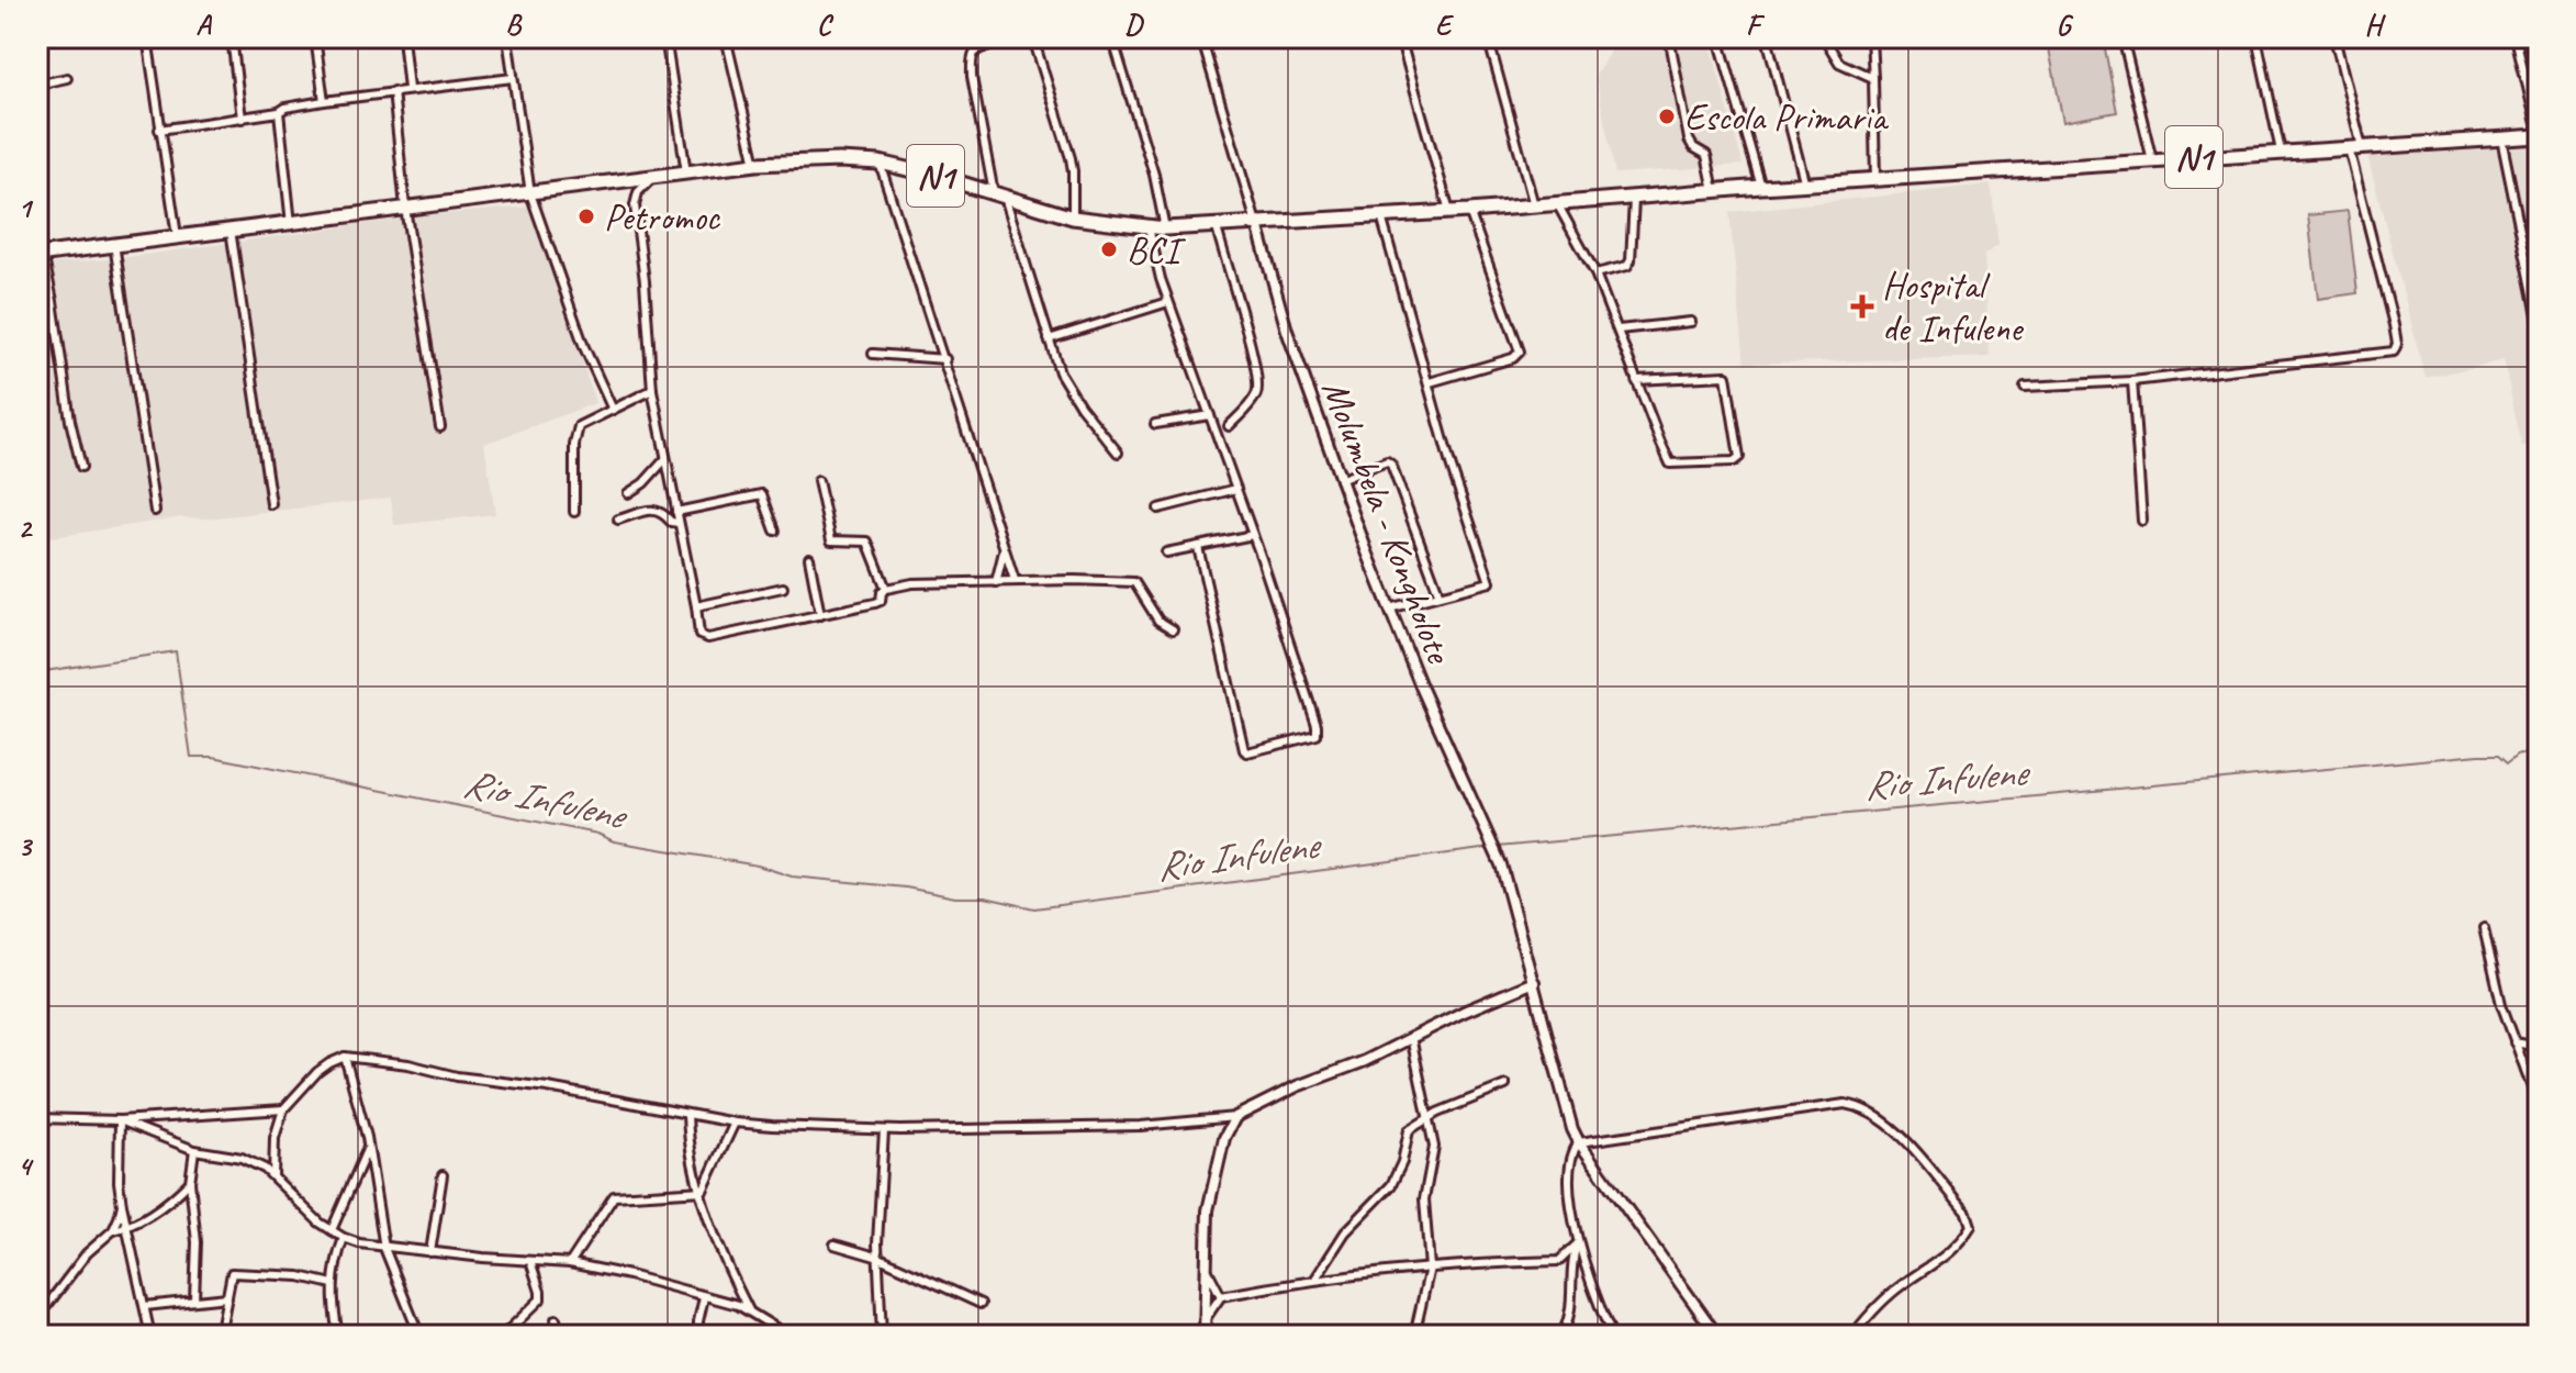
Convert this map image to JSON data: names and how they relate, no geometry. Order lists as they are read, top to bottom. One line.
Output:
{"streets":{"highway":["N1"],"street":["Molumbela - Kongholote"]},"crossings":[["N1","Molumbela - Kongholote"]],"water":["Rio Infulene"],"places":{"other":["Escola Primaria","Petromoc","BCI"],"health":["Hospital de Infulene"]},"grid":{"columns":["A","B","C","D","E","F","G","H"],"rows":["1","2","3","4"]}}
